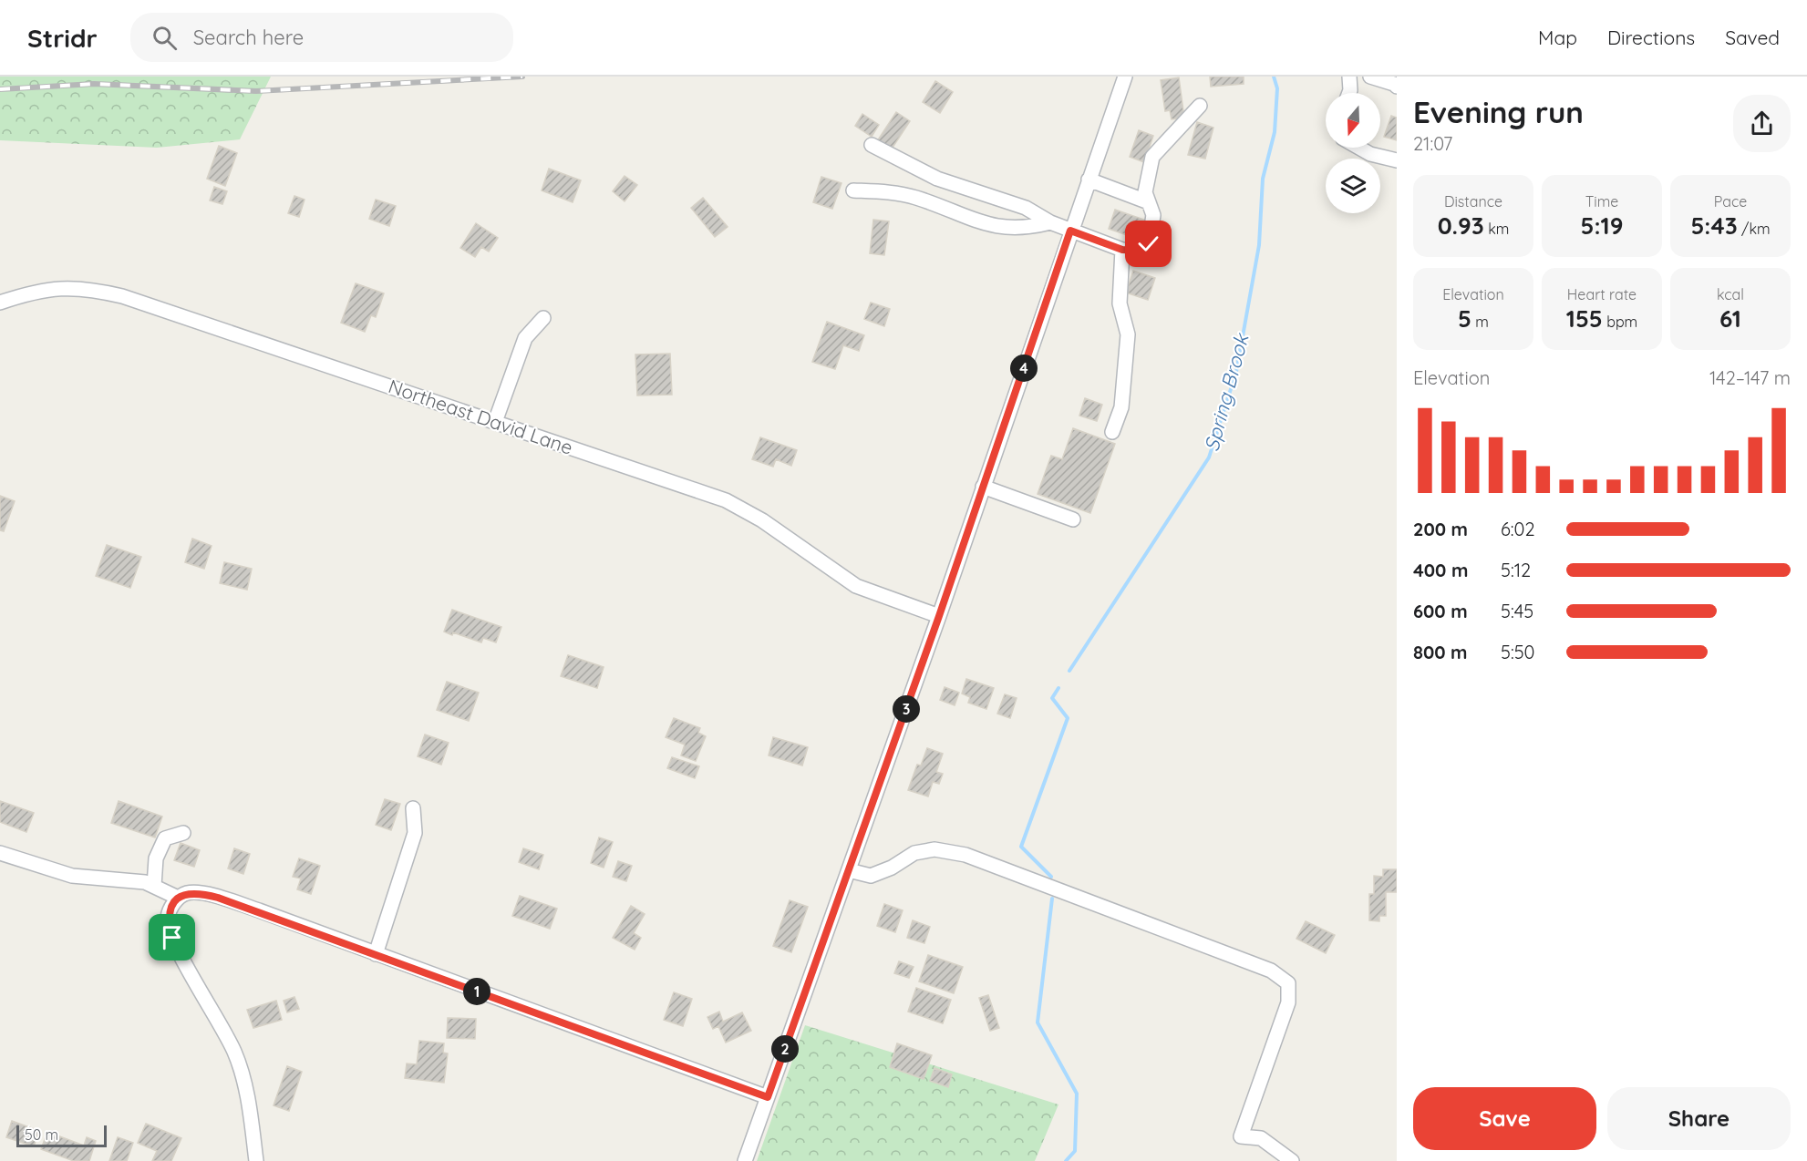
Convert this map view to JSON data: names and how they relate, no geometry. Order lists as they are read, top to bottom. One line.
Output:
{"streets":{"street":["Northeast David Lane"]},"water":["Spring Brook"],"scale_bar":"50 m","north":"bottom","page":{"header":"Stridr","search":"Search here","nav":["Map","Directions","Saved"],"heading":["Evening run","21:07"],"stats":[["Distance","0.93 km"],["Time","5:19"],["Pace","5:43 /km"],["Elevation","5 m"],["Heart rate","155 bpm"],["kcal","61"]],"pins":["4","3","1","2"],"chart":["Elevation","142–147 m"],"list":[{"name":"200 m","note":"6:02"},{"name":"400 m","note":"5:12"},{"name":"600 m","note":"5:45"},{"name":"800 m","note":"5:50"}],"buttons":["Save","Share"],"scale":"50 m"}}
